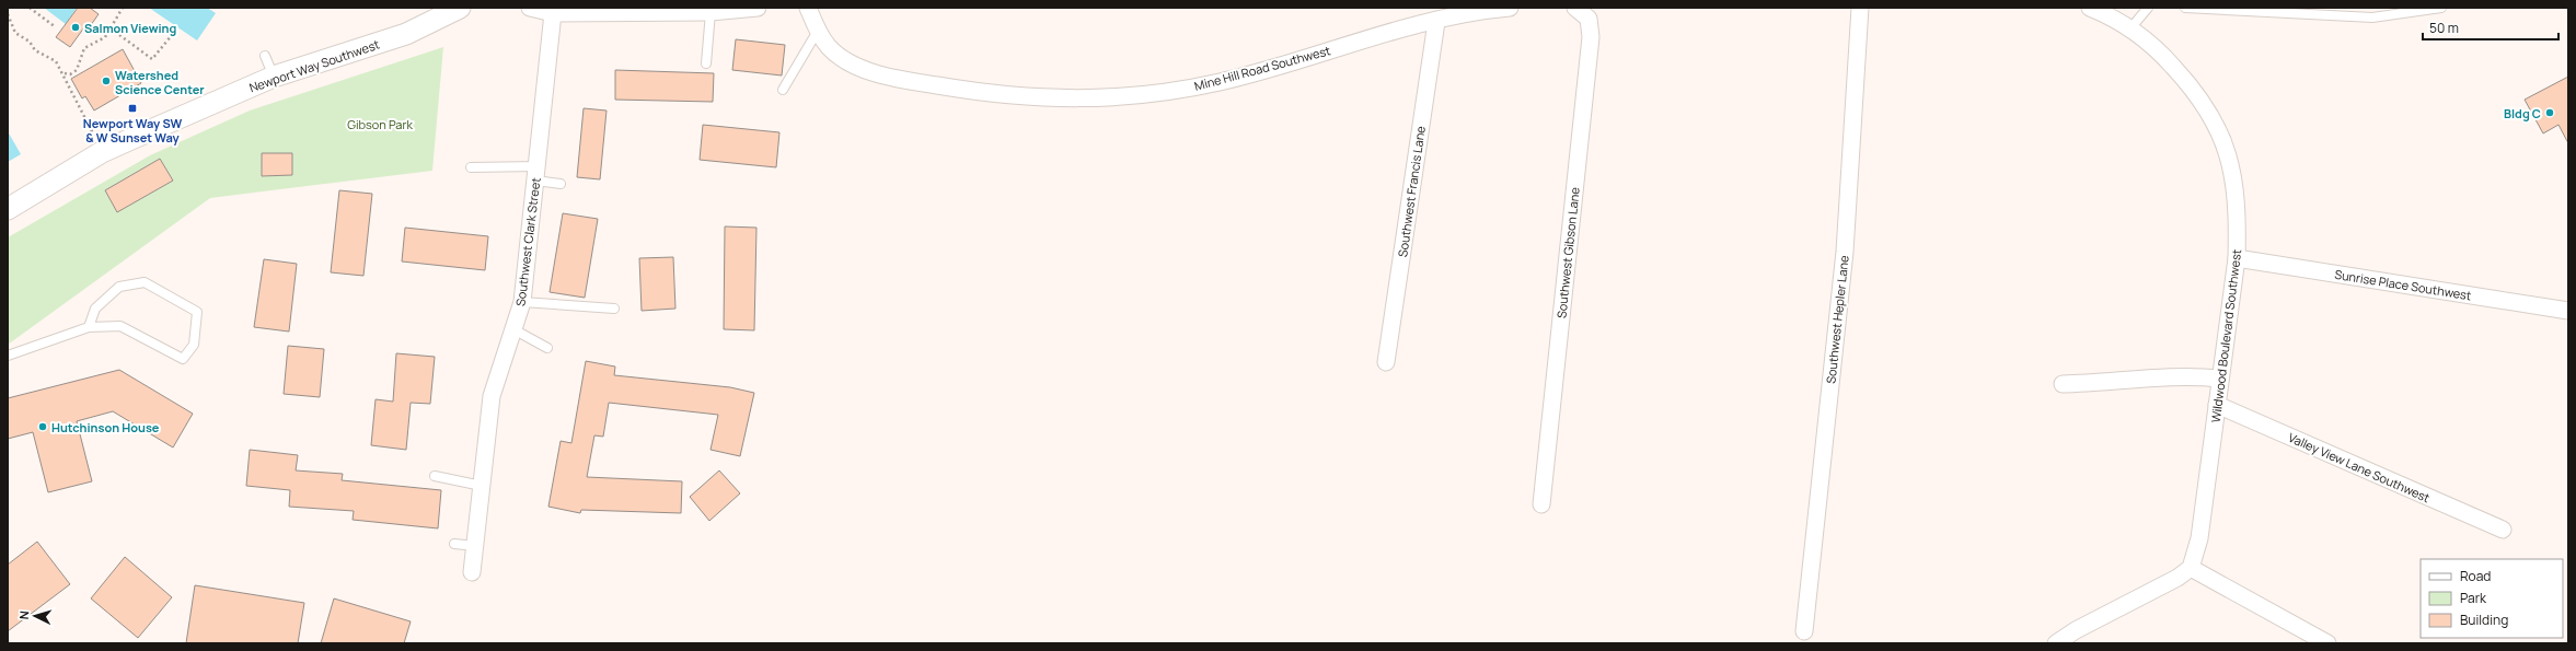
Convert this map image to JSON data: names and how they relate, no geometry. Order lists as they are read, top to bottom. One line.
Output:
{"streets":{"street":["Newport Way Southwest","Mine Hill Road Southwest","Southwest Francis Lane","Southwest Clark Street","Southwest Gibson Lane","Sunrise Place Southwest","Southwest Hepler Lane","Wildwood Boulevard Southwest","Valley View Lane Southwest"]},"crossings":[["Mine Hill Road Southwest","Southwest Francis Lane"],["Sunrise Place Southwest","Wildwood Boulevard Southwest"],["Wildwood Boulevard Southwest","Valley View Lane Southwest"]],"parks":["Gibson Park"],"places":{"other":["Salmon Viewing","Watershed Science Center","Bldg C","Hutchinson House"],"transit":["Newport Way SW & W Sunset Way"]},"legend":["Road","Park","Building"],"scale_bar":"50 m","north":"left"}
